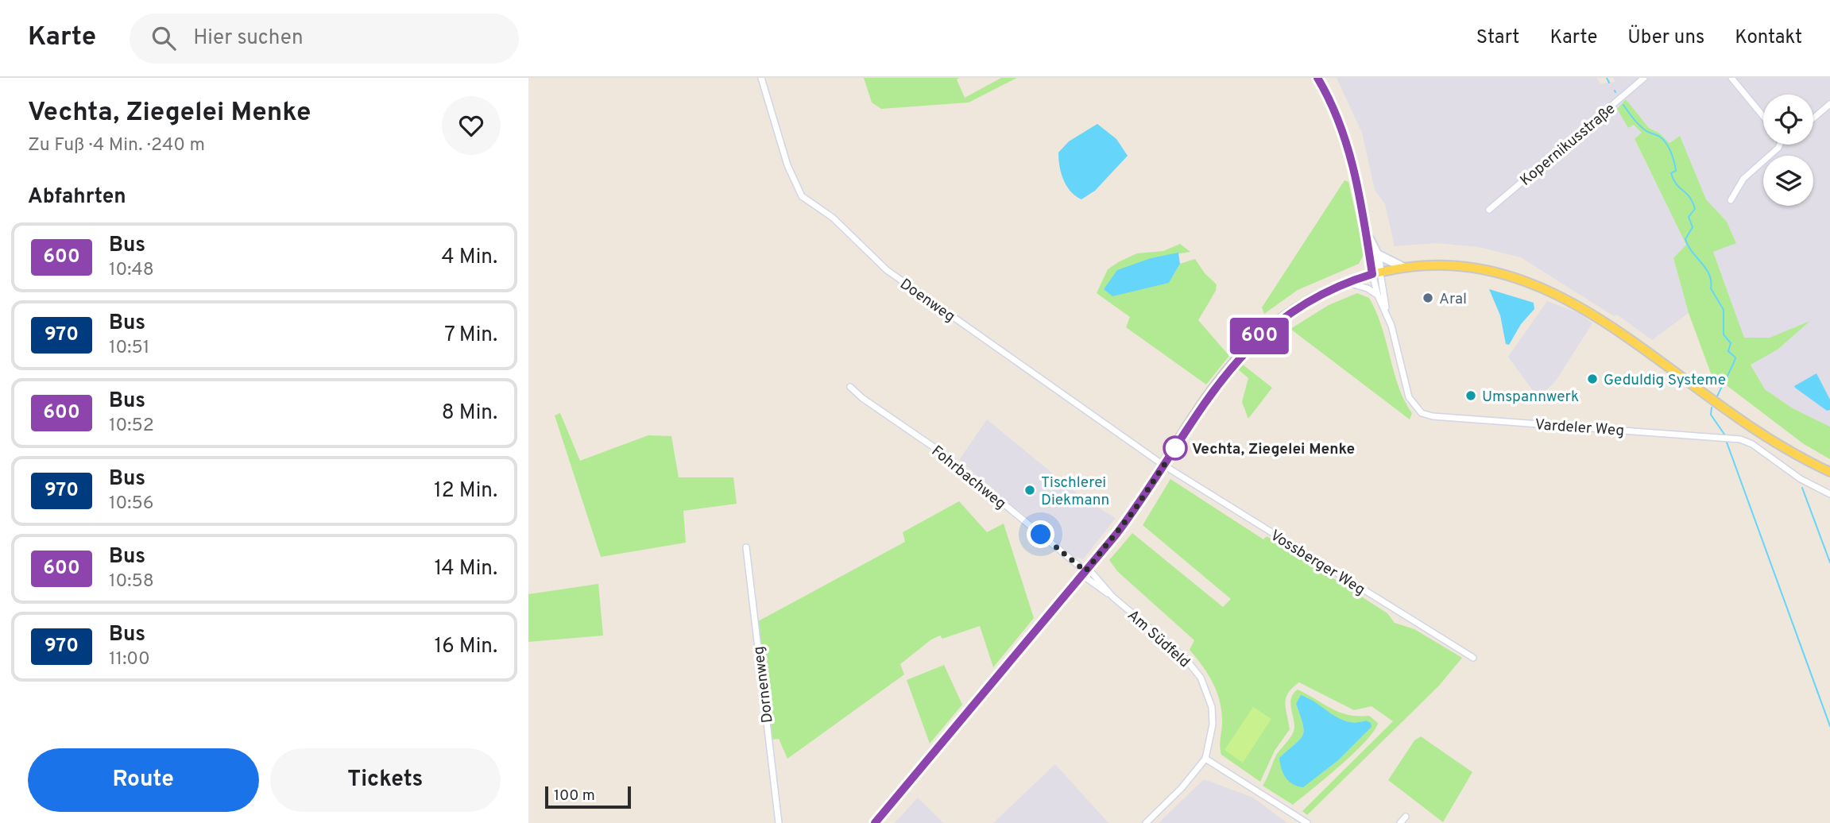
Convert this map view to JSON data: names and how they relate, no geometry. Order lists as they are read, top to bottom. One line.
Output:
{"streets":{"street":["Kopernikusstraße","Doenweg","Vardeler Weg","Fohrbachweg","Vossberger Weg","Am Südfeld","Dornenweg"]},"crossings":[["Doenweg","Vossberger Weg"],["Fohrbachweg","Am Südfeld"]],"places":["Aral","Geduldig Systeme","Umspannwerk","Vechta, Ziegelei Menke","Tischlerei Diekmann"],"lines":["bus line 600"],"scale_bar":"100 m","page":{"header":"Karte","search":"Hier suchen","nav":["Start","Karte","Über uns","Kontakt"],"heading":[["Vechta, Ziegelei Menke","Zu Fuß · 4 Min. · 240 m"],"Abfahrten"],"on_map":"600","list":[{"mark":"600","name":"Bus","note":"10:48","value":"4 Min."},{"mark":"970","name":"Bus","note":"10:51","value":"7 Min."},{"mark":"600","name":"Bus","note":"10:52","value":"8 Min."},{"mark":"970","name":"Bus","note":"10:56","value":"12 Min."},{"mark":"600","name":"Bus","note":"10:58","value":"14 Min."},{"mark":"970","name":"Bus","note":"11:00","value":"16 Min."}],"buttons":["Route","Tickets"],"scale":"100 m"}}
